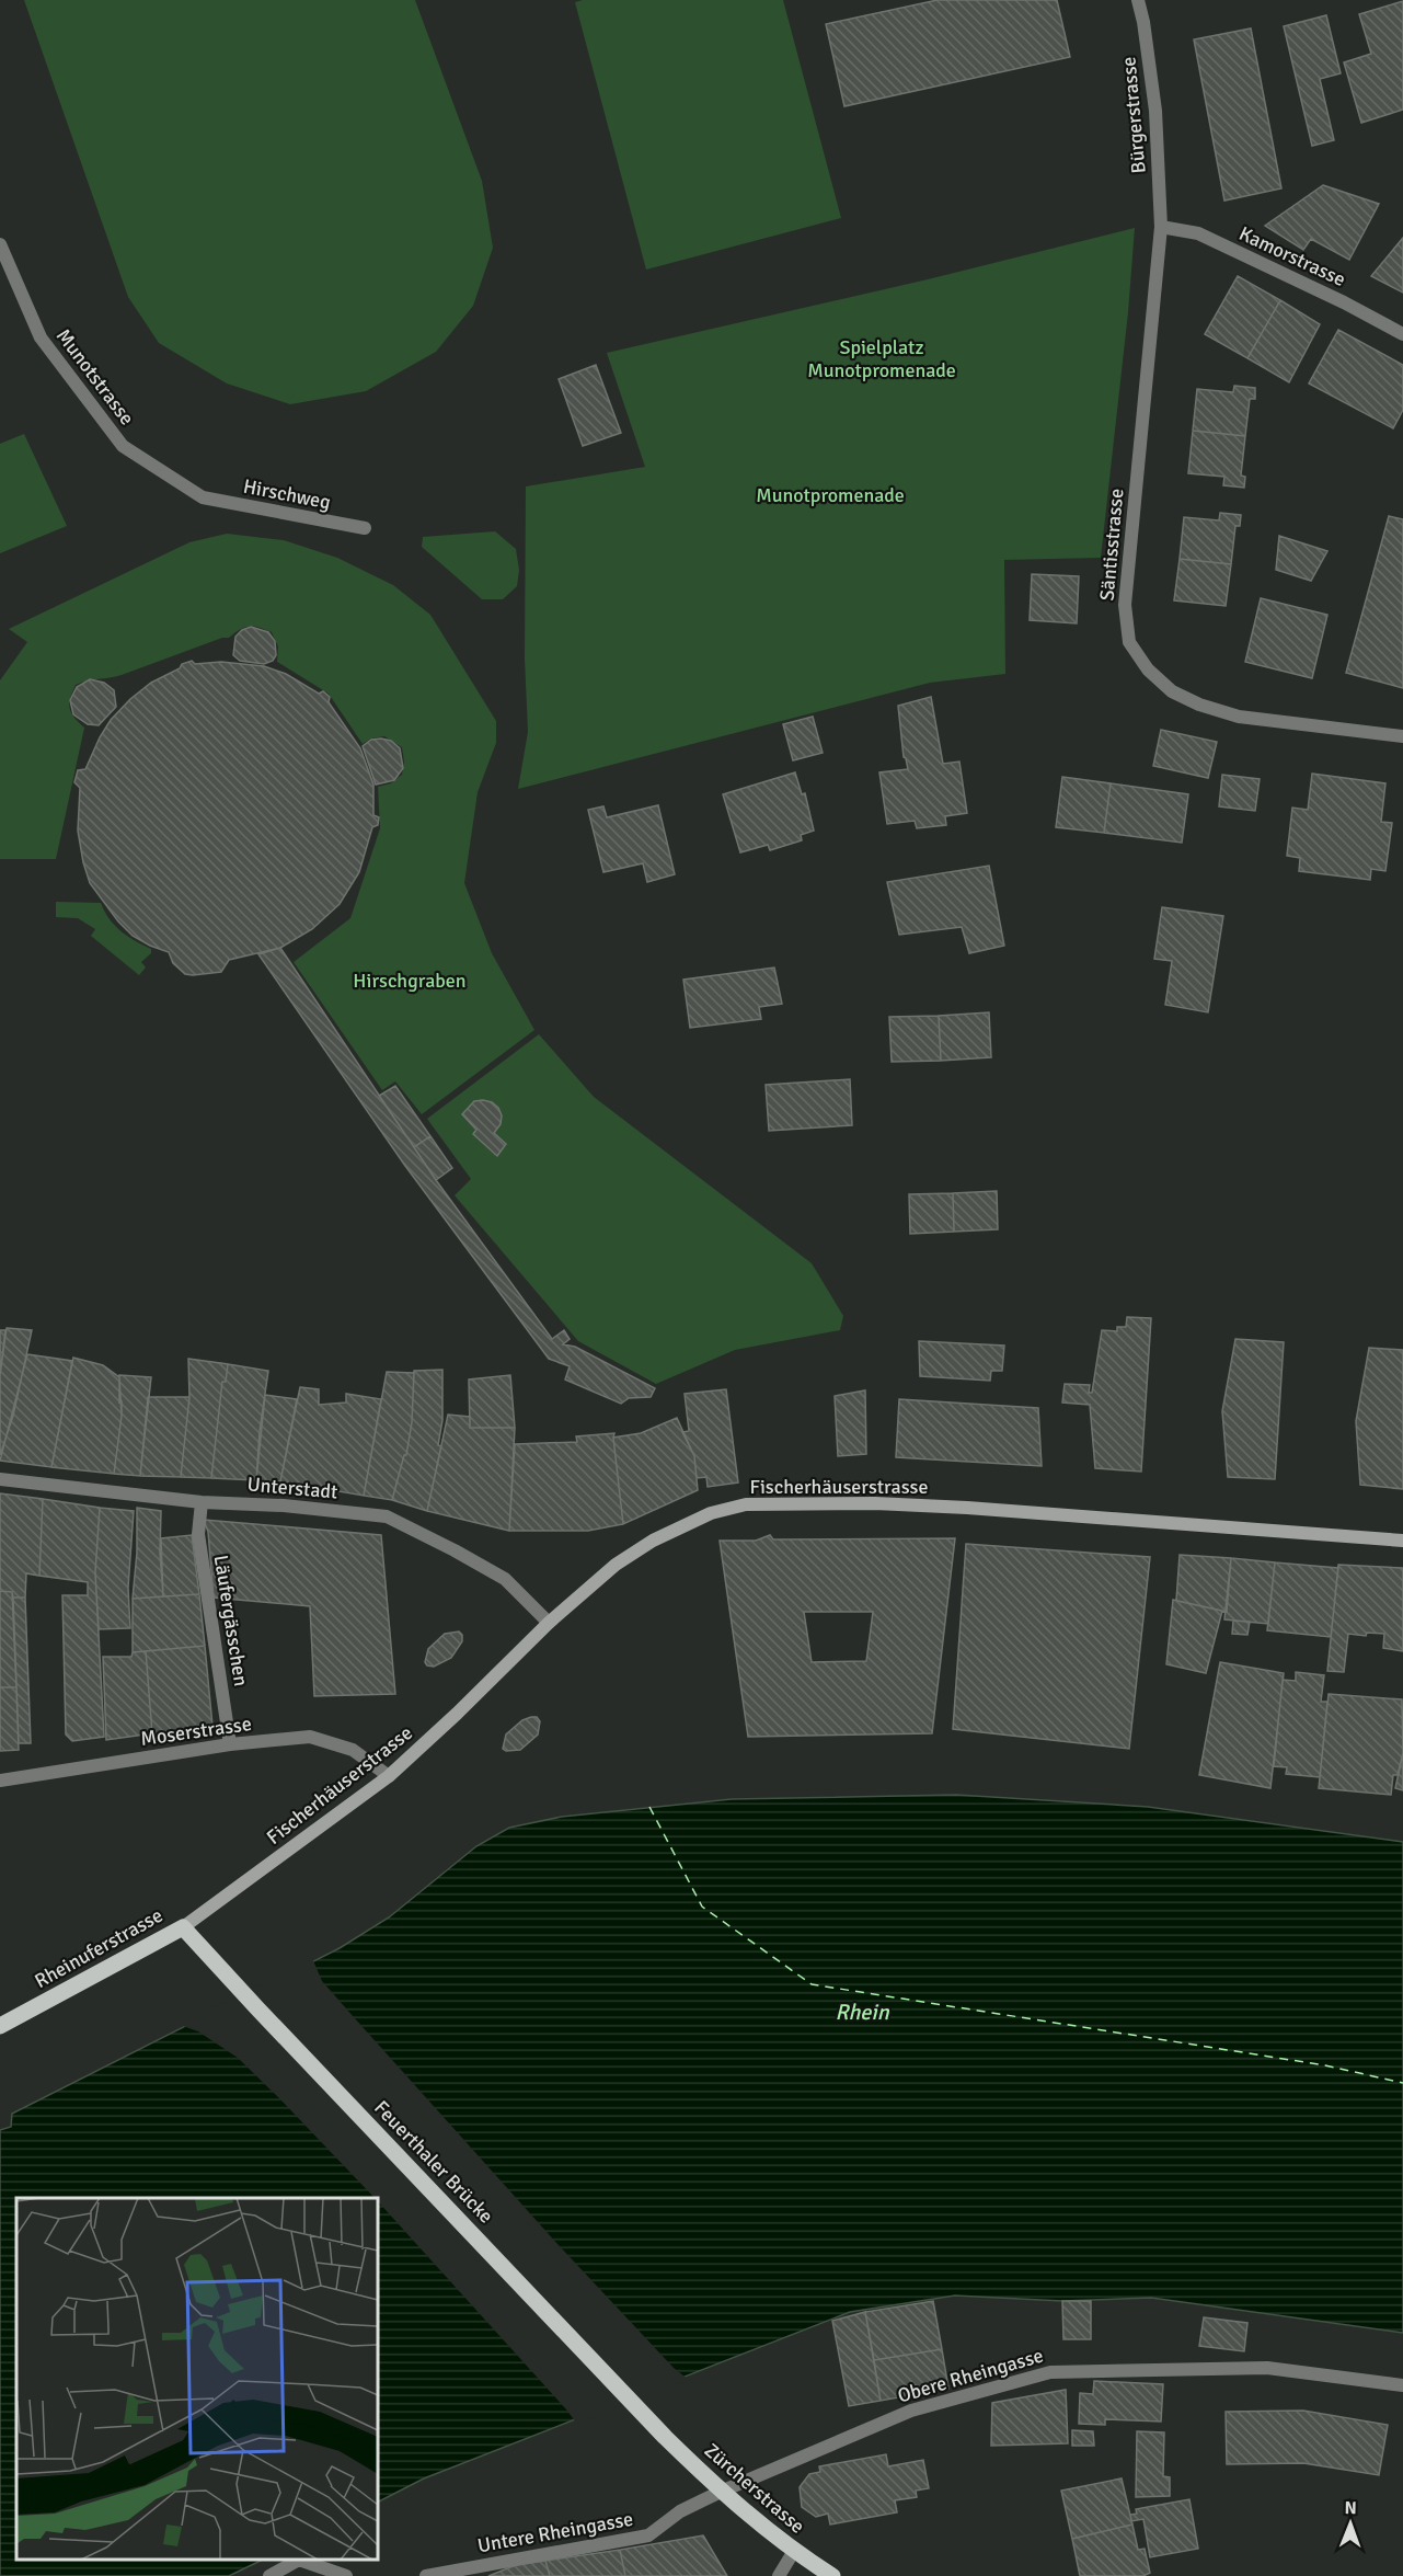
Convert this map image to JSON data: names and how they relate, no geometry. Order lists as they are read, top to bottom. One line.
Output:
{"streets":{"main road":["Fischerhäuserstrasse","Rheinuferstrasse","Feuerthaler Brücke","Zürcherstrasse"],"street":["Bürgerstrasse","Kamorstrasse","Munotstrasse","Hirschweg","Säntisstrasse","Unterstadt","Läufergässchen","Moserstrasse","Obere Rheingasse","Untere Rheingasse"]},"crossings":[["Bürgerstrasse","Kamorstrasse"],["Bürgerstrasse","Säntisstrasse"],["Kamorstrasse","Säntisstrasse"],["Munotstrasse","Hirschweg"],["Fischerhäuserstrasse","Unterstadt"],["Fischerhäuserstrasse","Moserstrasse"],["Fischerhäuserstrasse","Rheinuferstrasse"],["Fischerhäuserstrasse","Feuerthaler Brücke"],["Unterstadt","Läufergässchen"],["Läufergässchen","Moserstrasse"],["Rheinuferstrasse","Feuerthaler Brücke"],["Feuerthaler Brücke","Zürcherstrasse"],["Obere Rheingasse","Zürcherstrasse"],["Obere Rheingasse","Untere Rheingasse"],["Zürcherstrasse","Untere Rheingasse"]],"water":["Rhein"],"parks":["Spielplatz Munotpromenade","Munotpromenade","Hirschgraben"],"north":"top"}
